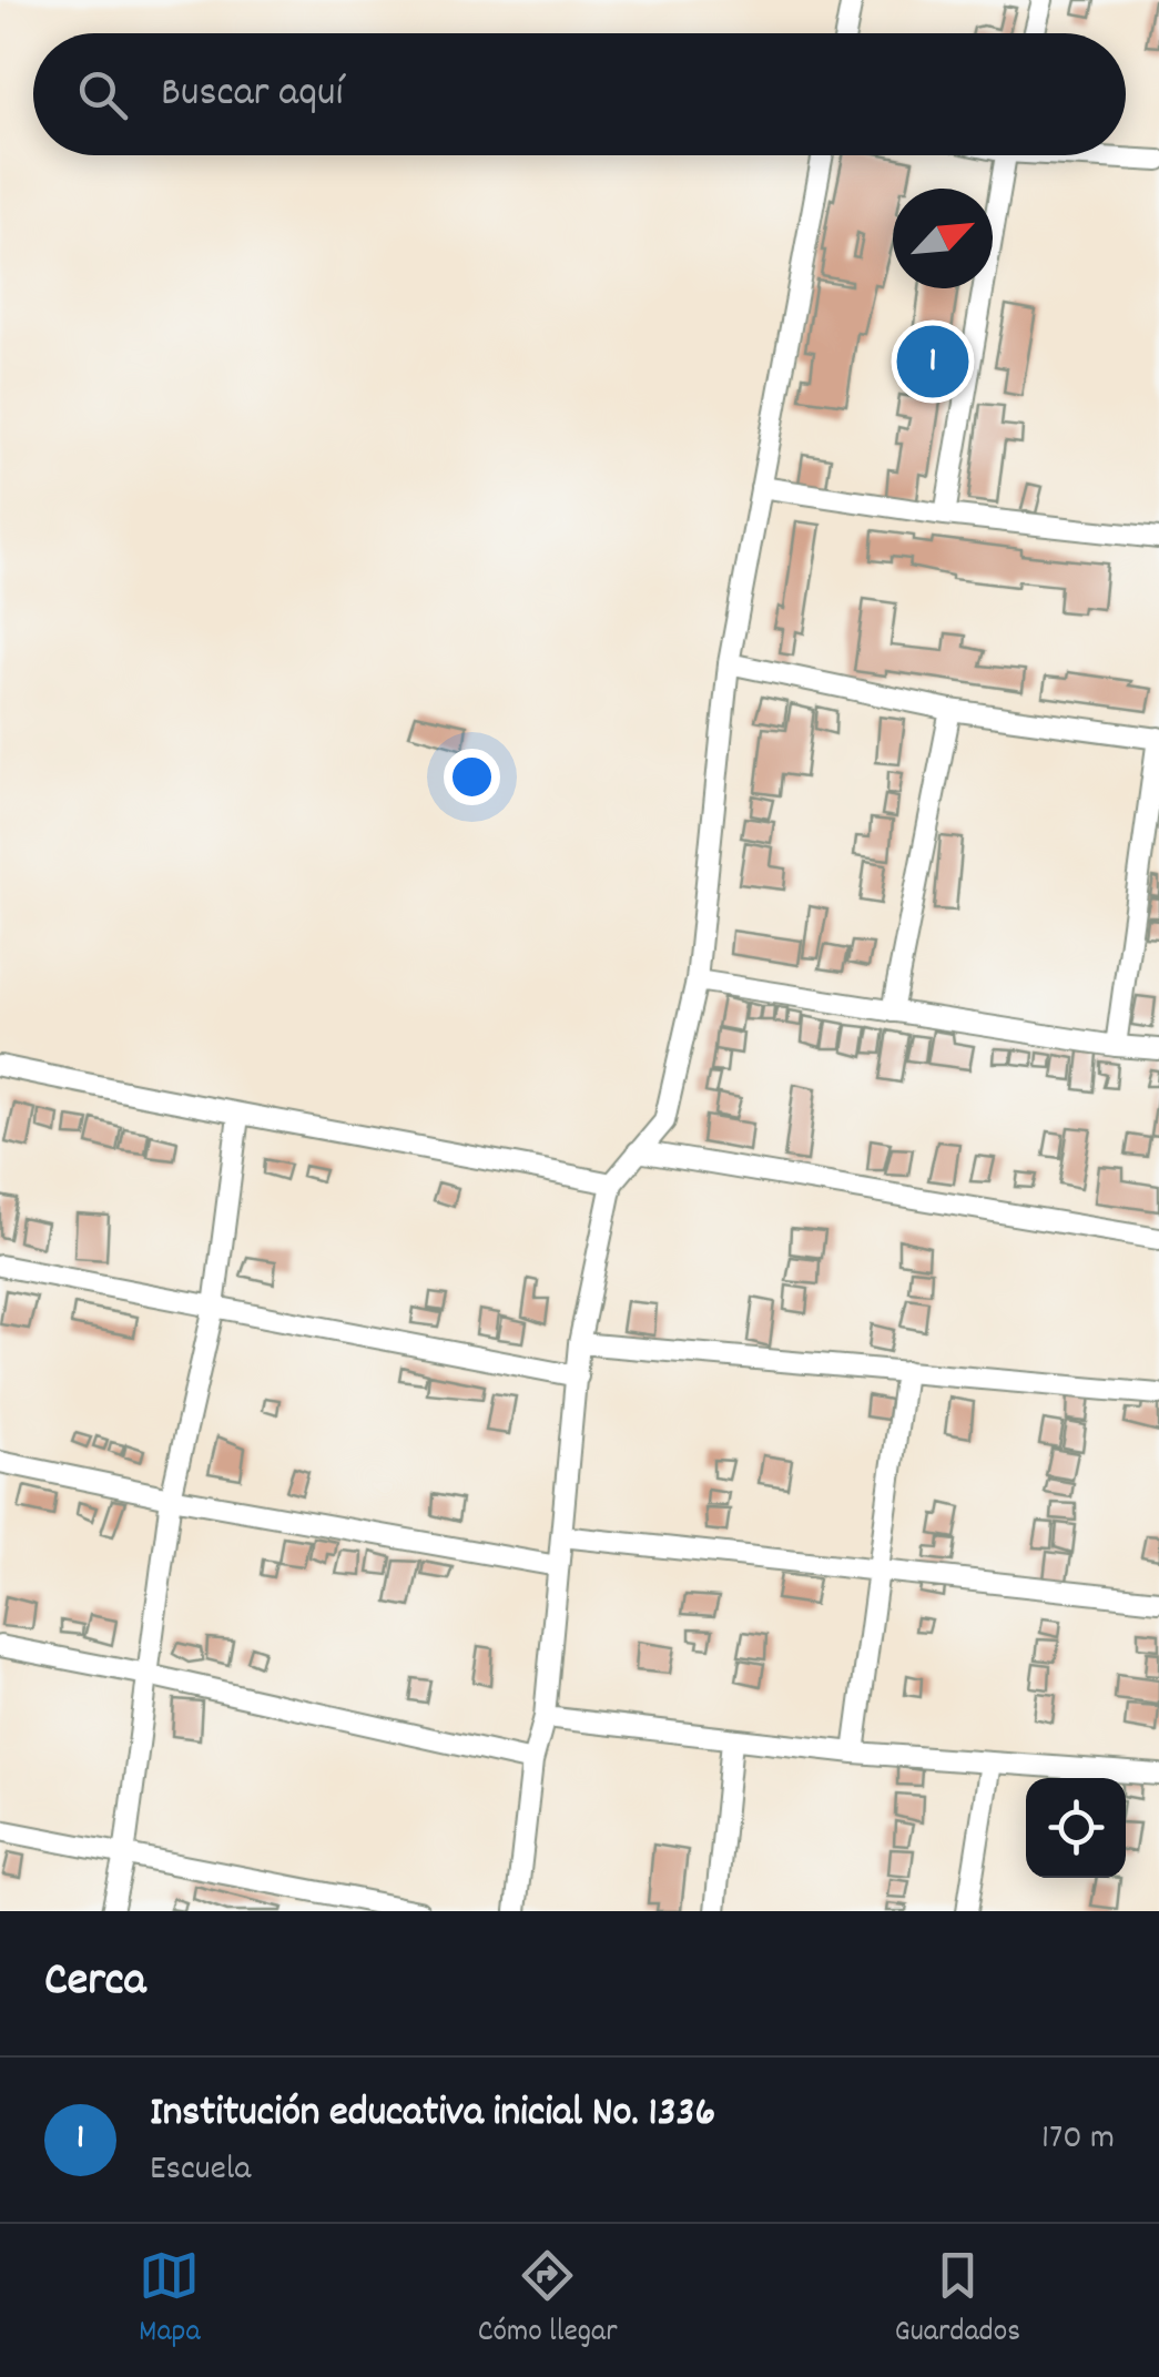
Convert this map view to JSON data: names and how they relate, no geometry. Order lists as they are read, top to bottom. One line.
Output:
{"north":"top right","page":{"search":"Buscar aquí","pins":"1","heading":"Cerca","list":[{"mark":"1","name":"Institución educativa inicial No. 1336","note":"Escuela","value":"170 m"}],"nav":["Mapa","Cómo llegar","Guardados"]}}
